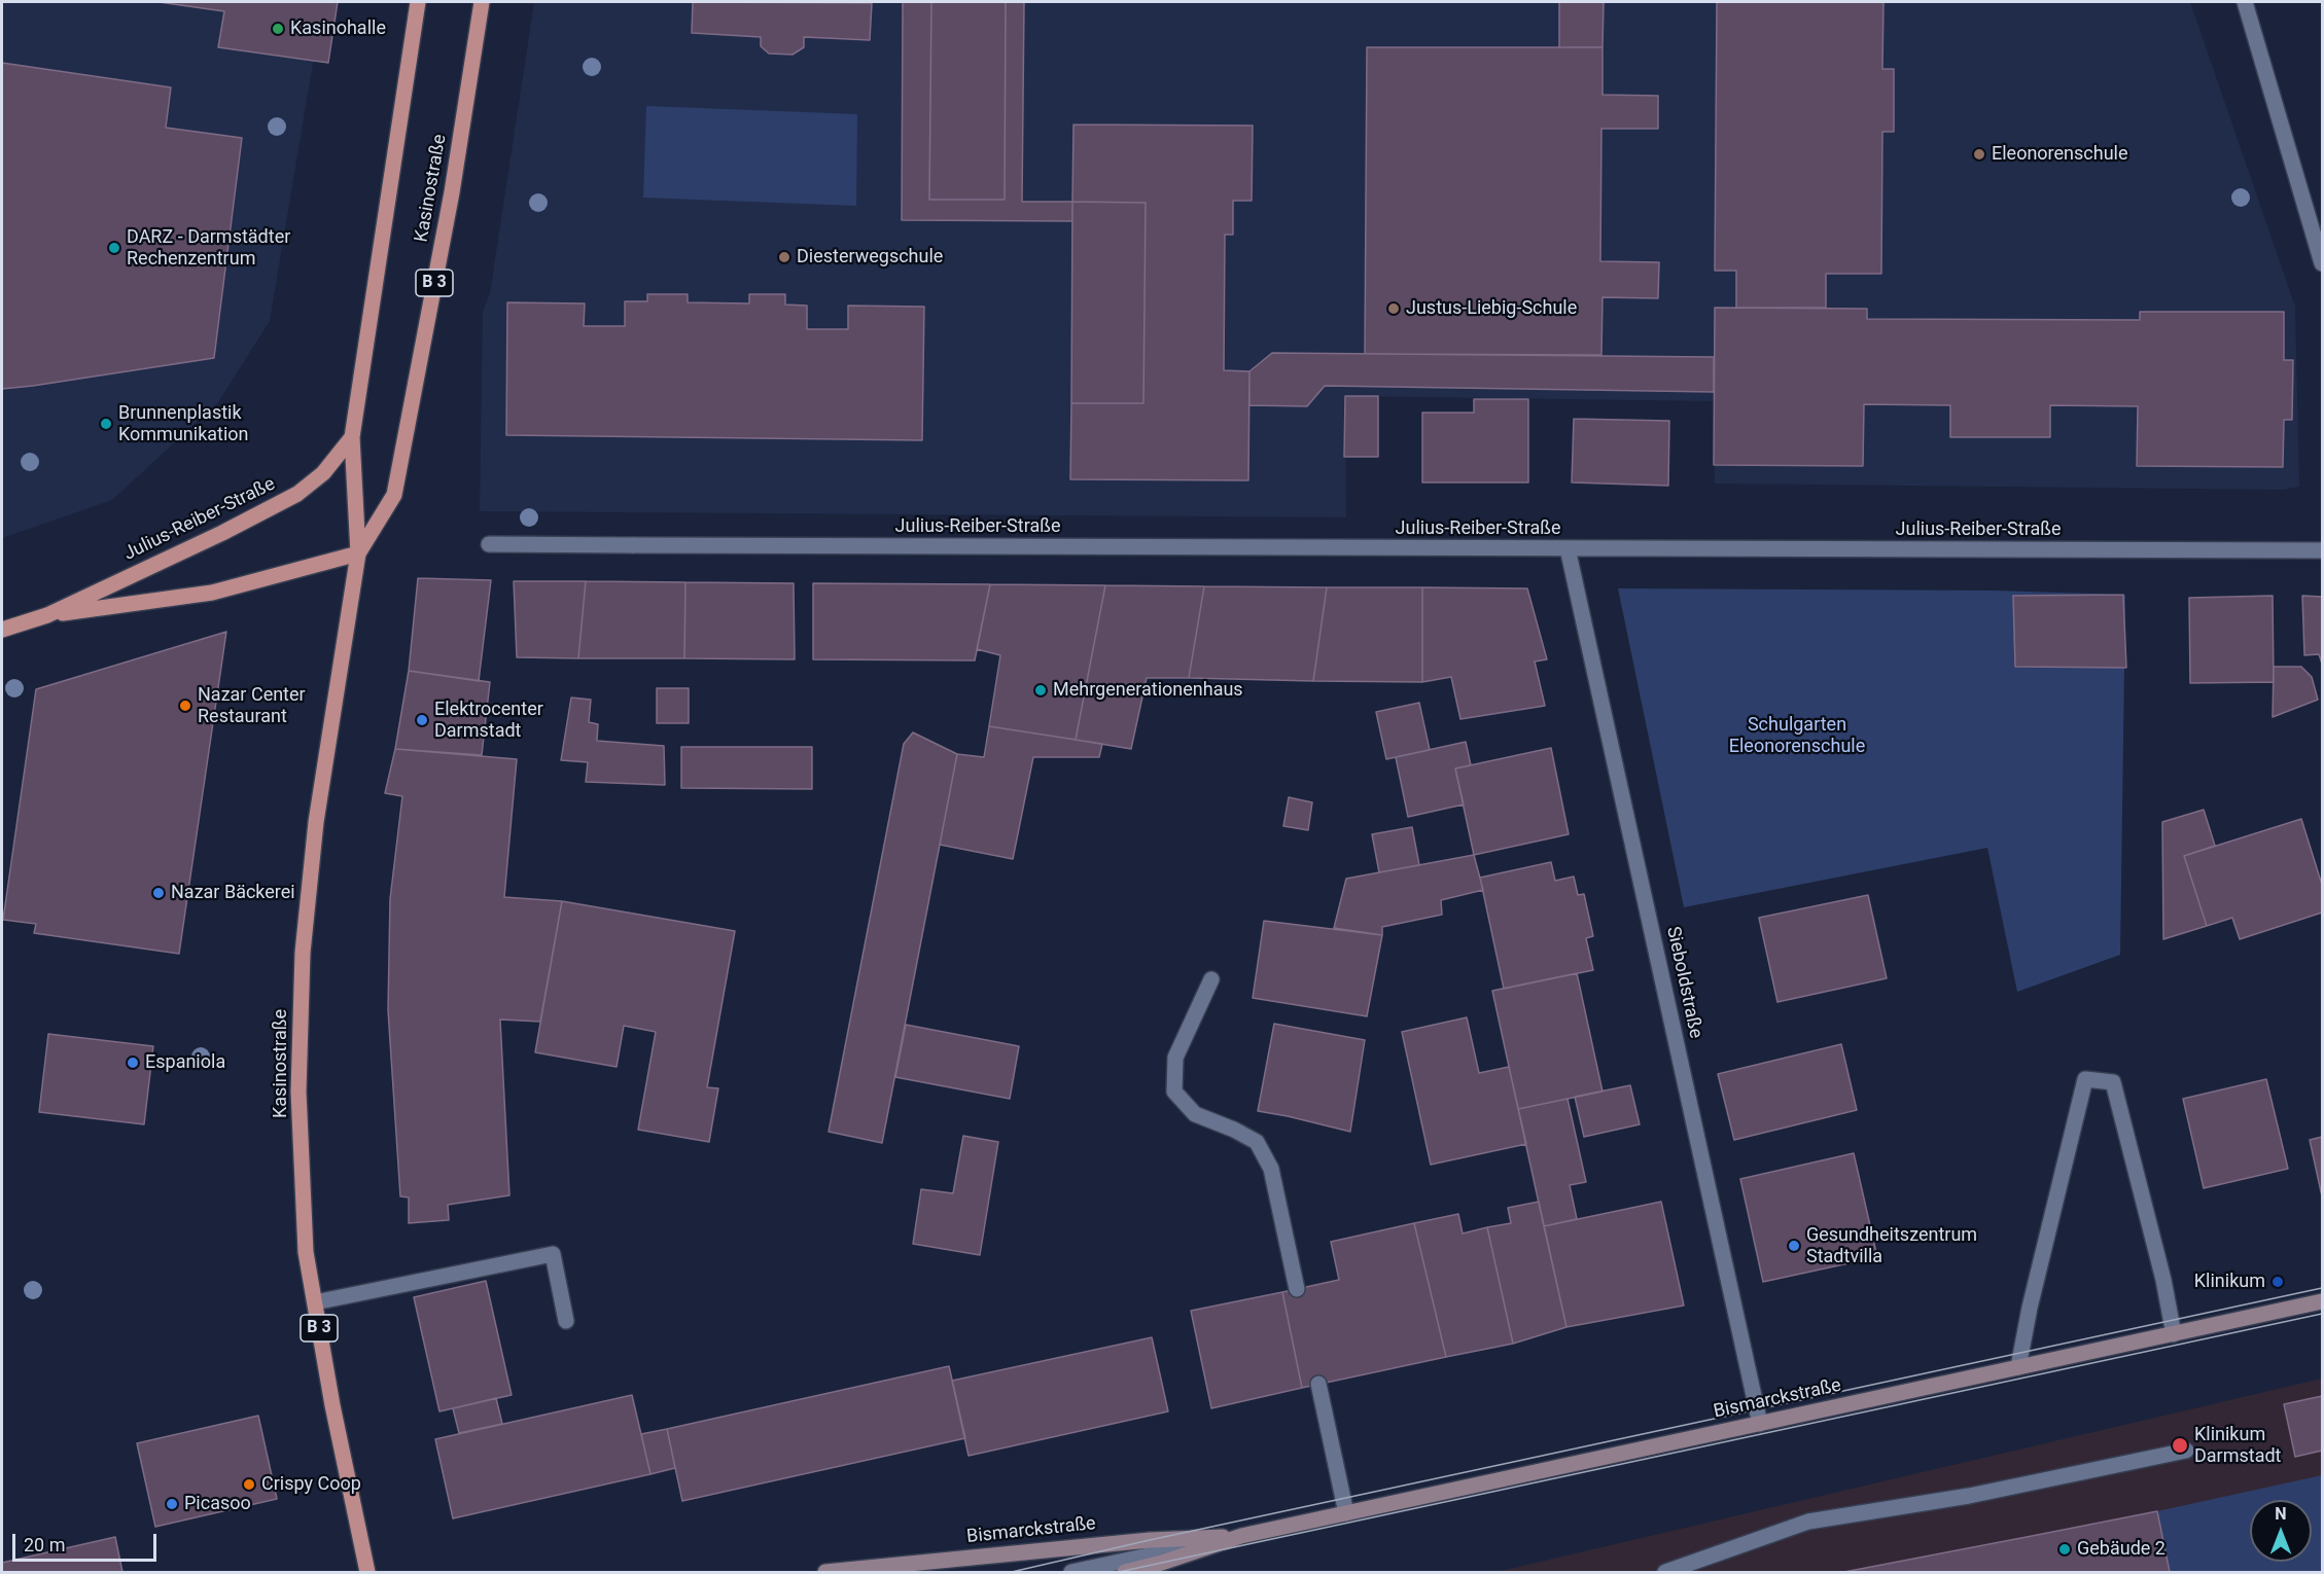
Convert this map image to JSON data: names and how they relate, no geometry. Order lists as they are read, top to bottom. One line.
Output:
{"streets":{"main road":["Kasinostraße","B 3","Julius-Reiber-Straße","Bismarckstraße"],"street":["Sieboldstraße"]},"crossings":[["Kasinostraße","Julius-Reiber-Straße"],["Julius-Reiber-Straße","Sieboldstraße"],["Sieboldstraße","Bismarckstraße"]],"parks":["Schulgarten Eleonorenschule"],"places":["Kasinohalle","Eleonorenschule","DARZ - Darmstädter Rechenzentrum","Diesterwegschule","Justus-Liebig-Schule","Brunnenplastik Kommunikation","Mehrgenerationenhaus","Nazar Center Restaurant","Elektrocenter Darmstadt","Nazar Bäckerei","Espaniola","Gesundheitszentrum Stadtvilla","Klinikum","Klinikum Darmstadt","Crispy Coop","Picasoo","Gebäude 2"],"scale_bar":"20 m","north":"top"}
